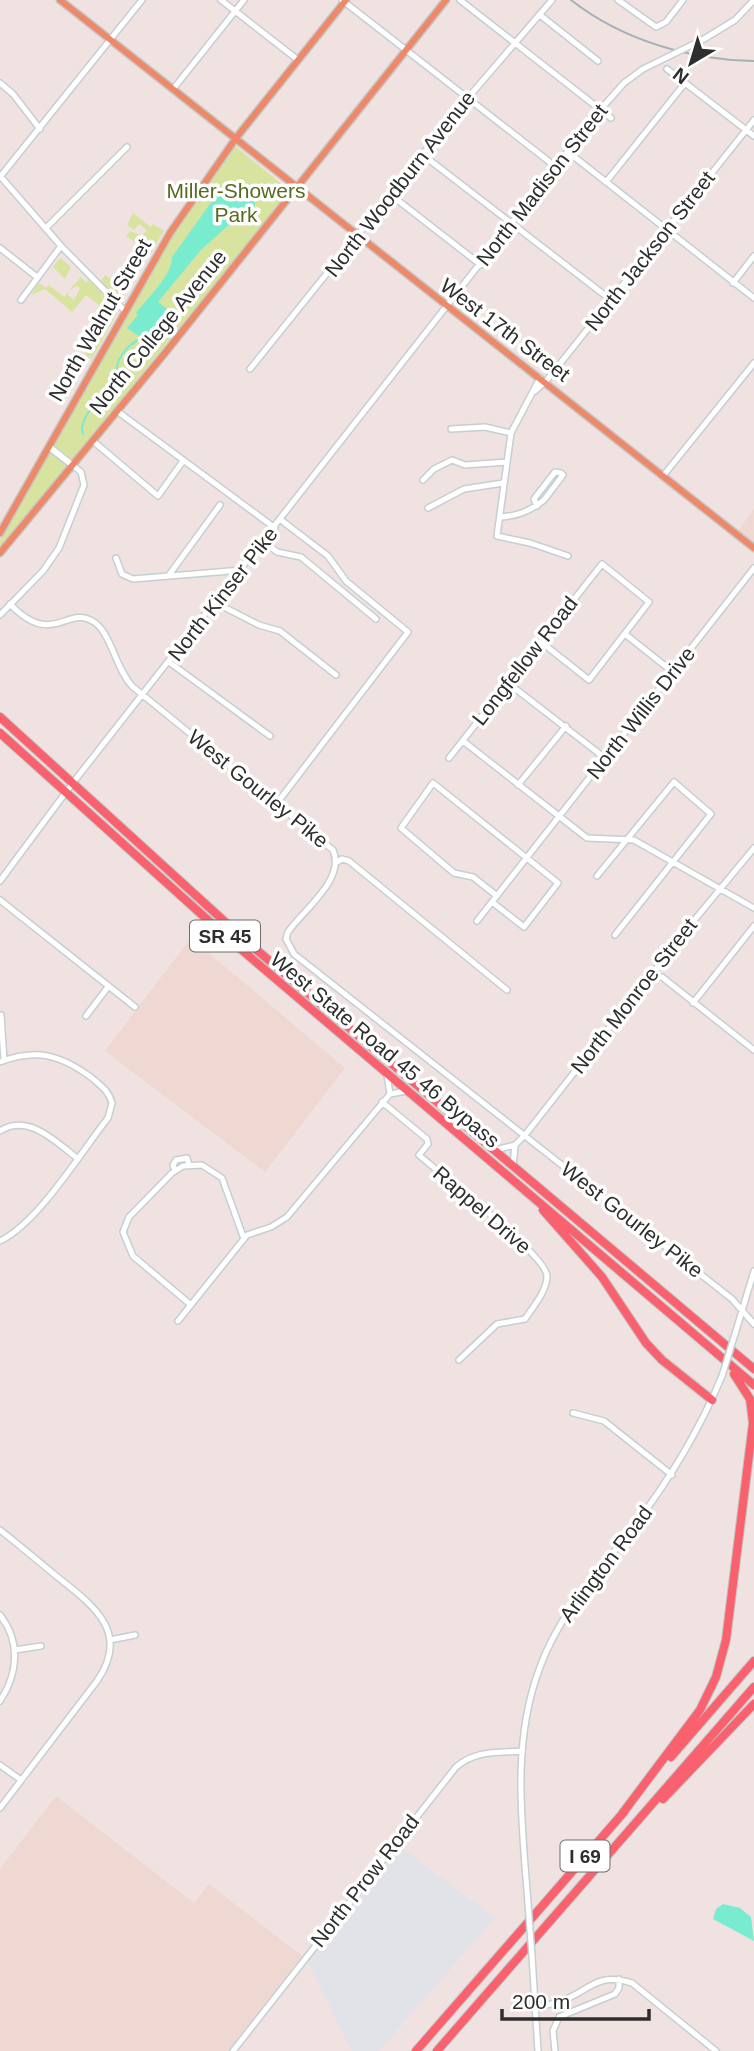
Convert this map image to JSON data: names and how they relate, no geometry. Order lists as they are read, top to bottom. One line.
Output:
{"streets":{"highway":["SR 45","West State Road 45 46 Bypass","I 69"],"main road":["North Walnut Street","West 17th Street","North College Avenue"],"street":["North Woodburn Avenue","North Madison Street","North Jackson Street","North Kinser Pike","Longfellow Road","North Willis Drive","West Gourley Pike","North Monroe Street","Rappel Drive","Arlington Road","North Prow Road"]},"crossings":[["North Woodburn Avenue","West 17th Street"],["North Madison Street","West 17th Street"],["North Madison Street","North Kinser Pike"],["North Jackson Street","West 17th Street"],["North Walnut Street","West 17th Street"],["West 17th Street","North College Avenue"],["West 17th Street","North Kinser Pike"],["North Kinser Pike","West Gourley Pike"],["North Kinser Pike","West State Road 45 46 Bypass"],["West Gourley Pike","North Monroe Street"],["West Gourley Pike","Arlington Road"],["SR 45","West State Road 45 46 Bypass"],["Arlington Road","North Prow Road"]],"parks":["Miller-Showers Park"],"scale_bar":"200 m","north":"bottom left"}
